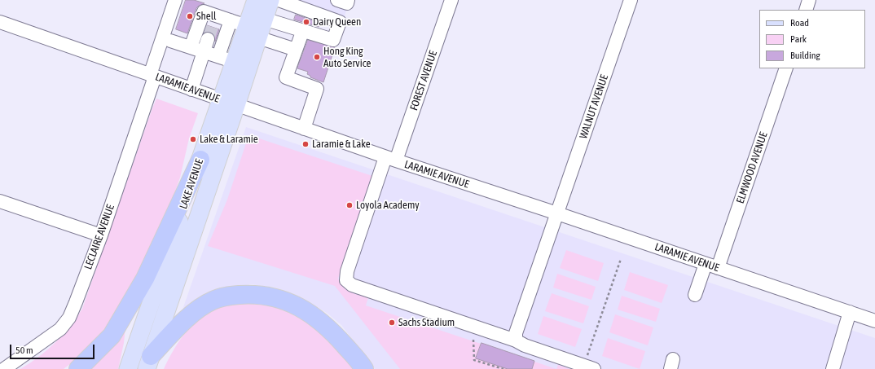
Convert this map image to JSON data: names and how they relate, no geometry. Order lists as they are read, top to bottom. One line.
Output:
{"streets":{"main road":["LAKE AVENUE"],"street":["FOREST AVENUE","LARAMIE AVENUE","WALNUT AVENUE","ELMWOOD AVENUE","LECLAIRE AVENUE"]},"crossings":[["FOREST AVENUE","LARAMIE AVENUE"],["FOREST AVENUE","WALNUT AVENUE"],["LARAMIE AVENUE","WALNUT AVENUE"],["LARAMIE AVENUE","ELMWOOD AVENUE"],["LARAMIE AVENUE","LAKE AVENUE"],["LARAMIE AVENUE","LECLAIRE AVENUE"]],"places":["Shell","Dairy Queen","Hong King Auto Service","Lake & Laramie","Laramie & Lake","Loyola Academy","Sachs Stadium"],"legend":["Road","Park","Building"],"scale_bar":"50 m"}
